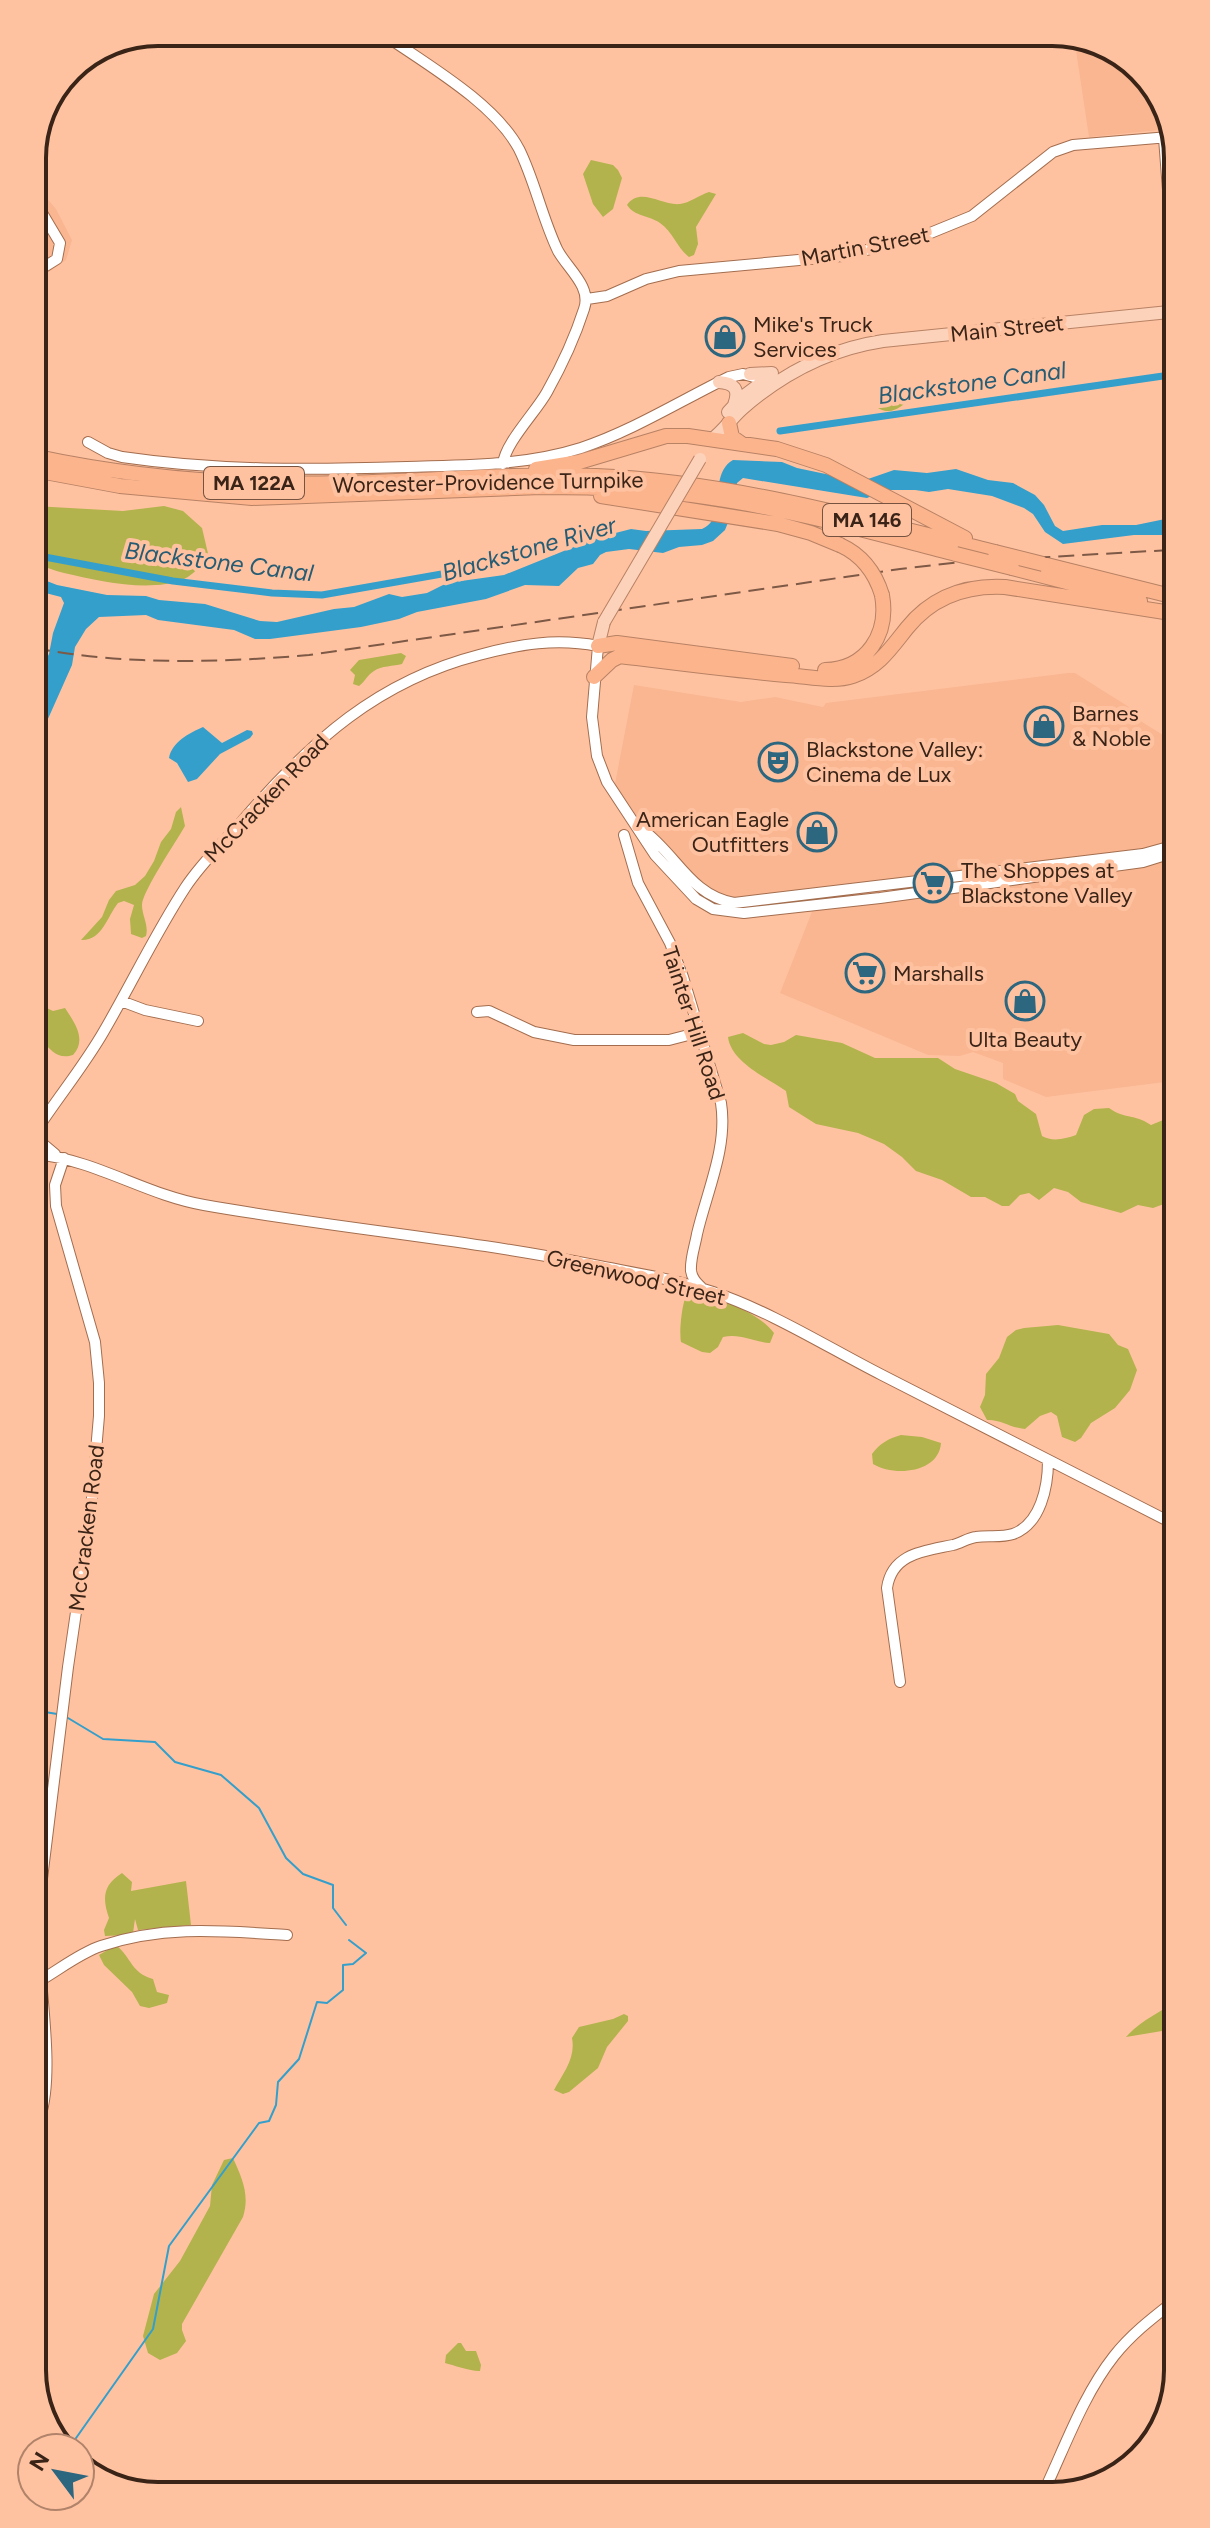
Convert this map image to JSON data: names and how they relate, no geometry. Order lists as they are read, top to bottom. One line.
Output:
{"streets":{"highway":["Worcester-Providence Turnpike","MA 122A","MA 146"],"main road":["Main Street"],"street":["Martin Street","McCracken Road","Tainter Hill Road","Greenwood Street"]},"crossings":[["Main Street","MA 122A"],["Main Street","McCracken Road"],["Worcester-Providence Turnpike","MA 122A"],["MA 122A","McCracken Road"],["McCracken Road","Greenwood Street"]],"water":["Blackstone Canal","Blackstone River"],"places":{"shop":["Mike's Truck Services","Barnes & Noble","American Eagle Outfitters","Ulta Beauty"],"theatre":["Blackstone Valley: Cinema de Lux"],"supermarket":["The Shoppes at Blackstone Valley","Marshalls"]},"north":"top left"}
